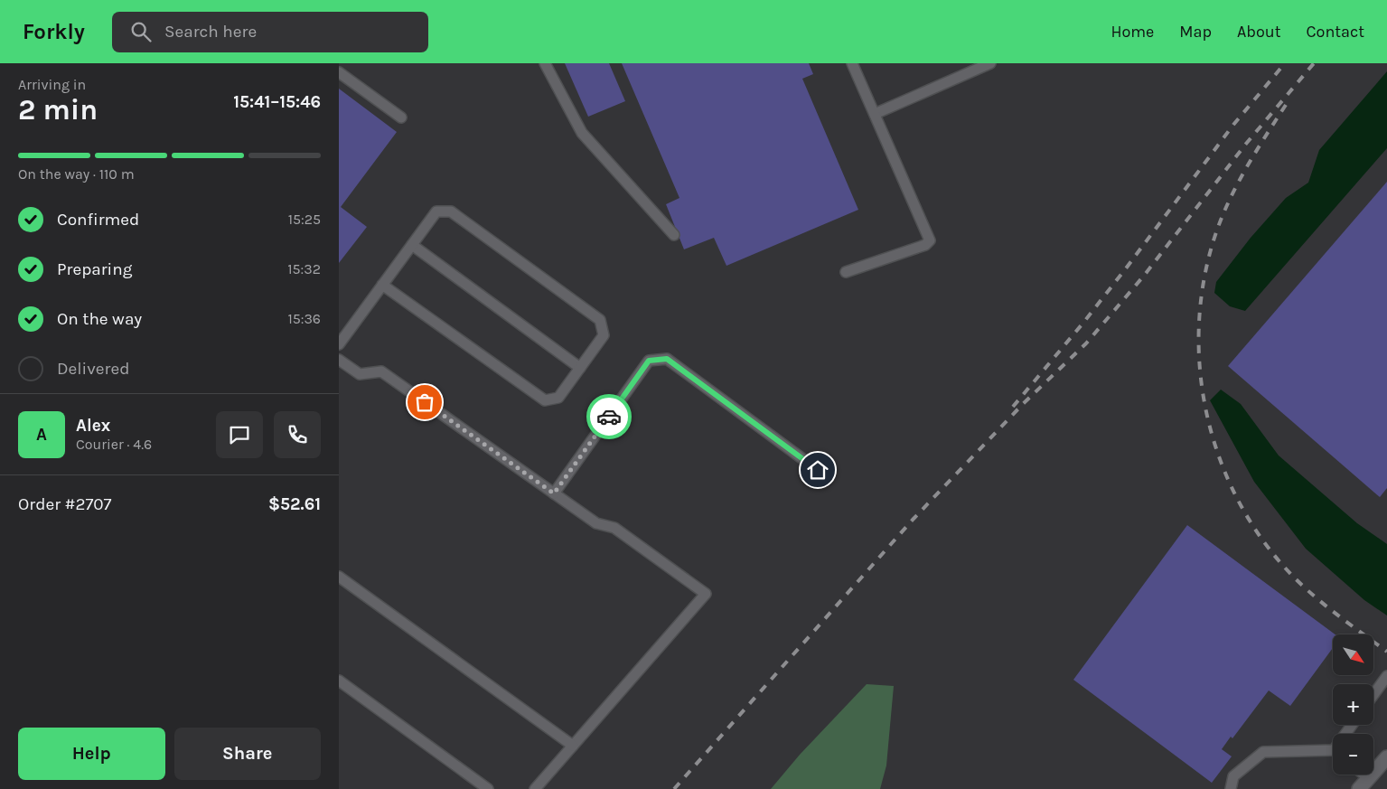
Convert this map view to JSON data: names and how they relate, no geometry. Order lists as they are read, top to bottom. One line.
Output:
{"north":"bottom right","page":{"header":"Forkly","search":"Search here","nav":["Home","Map","About","Contact"],"heading":["2 min","Arriving in","15:41–15:46"],"panel":["Alex","Courier · 4.6","Order #2707","$52.61"],"bar":"On the way · 110 m","list":[["Confirmed","15:25"],["Preparing","15:32"],["On the way","15:36"],"Delivered"],"round":"A","map_buttons":["+","−"],"buttons":["Help","Share"]}}
